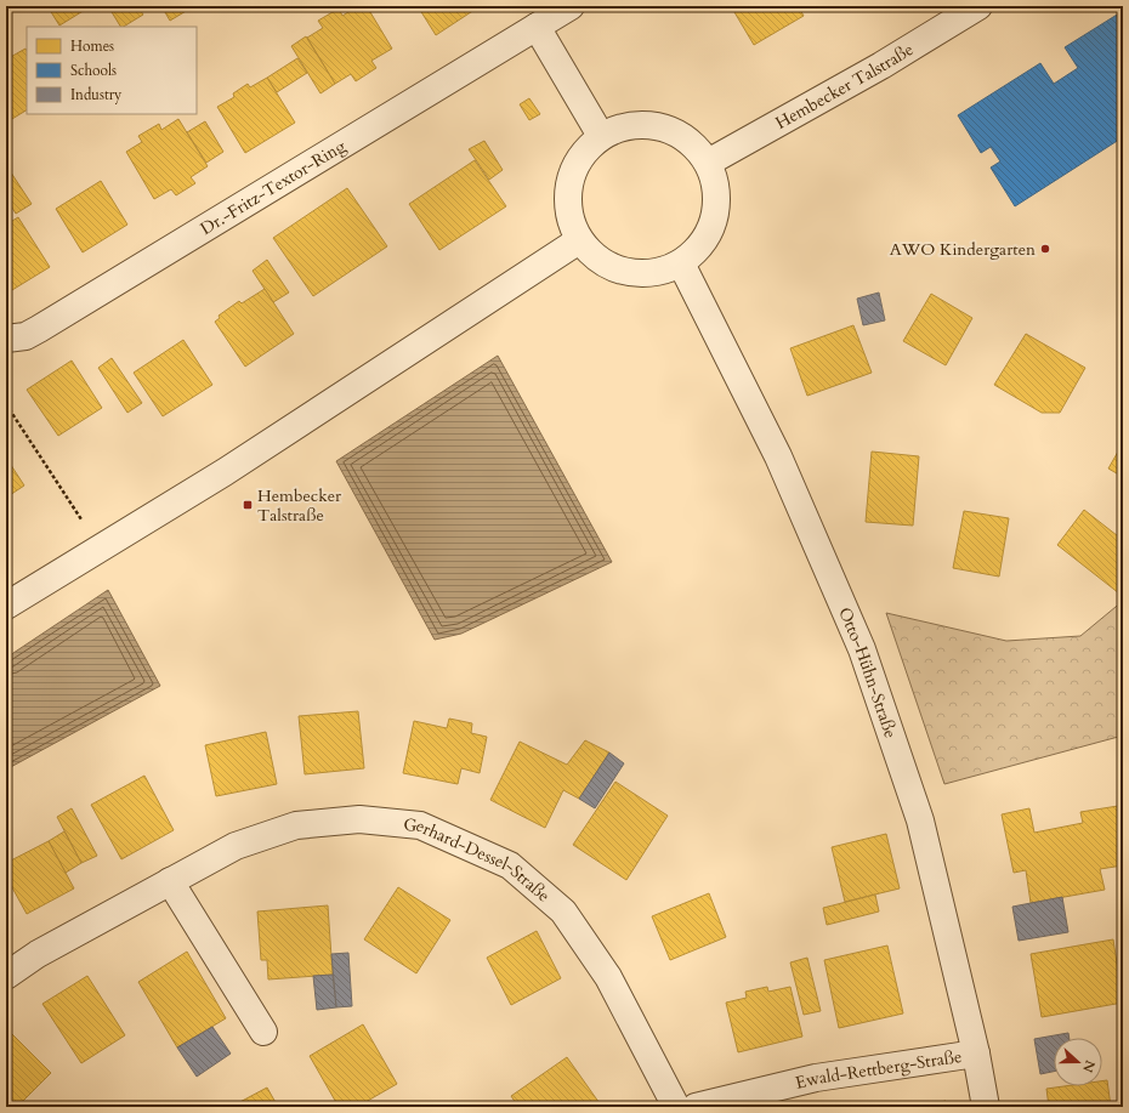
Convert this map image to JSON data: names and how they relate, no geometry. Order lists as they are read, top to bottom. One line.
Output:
{"streets":{"street":["Hembecker Talstraße","Dr.-Fritz-Textor-Ring","Otto-Hühn-Straße","Gerhard-Dessel-Straße","Ewald-Rettberg-Straße"]},"crossings":[["Hembecker Talstraße","Otto-Hühn-Straße"],["Otto-Hühn-Straße","Ewald-Rettberg-Straße"]],"places":{"other":["AWO Kindergarten"],"transit":["Hembecker Talstraße"]},"legend":["Homes","Schools","Industry"],"north":"right"}
